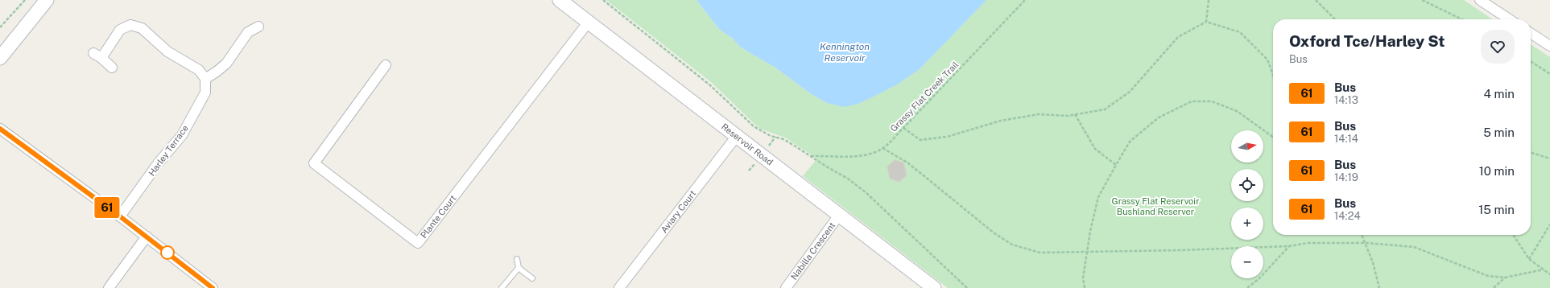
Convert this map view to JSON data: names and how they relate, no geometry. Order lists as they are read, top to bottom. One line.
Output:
{"streets":{"main road":["Reservoir Road"],"street":["Harley Terrace","Aviary Court","Plante Court","Nabilla Crescent"],"path":["Grassy Flat Creek Trail"]},"crossings":[["Reservoir Road","Aviary Court"],["Reservoir Road","Plante Court"],["Reservoir Road","Nabilla Crescent"]],"water":["Kennington Reservoir"],"parks":["Grassy Flat Reservoir Bushland Reserver"],"lines":["bus line 61"],"north":"right","page":{"on_map":"61","heading":["Oxford Tce/Harley St","Bus"],"list":[{"mark":"61","name":"Bus","note":"14:13","value":"4 min"},{"mark":"61","name":"Bus","note":"14:14","value":"5 min"},{"mark":"61","name":"Bus","note":"14:19","value":"10 min"},{"mark":"61","name":"Bus","note":"14:24","value":"15 min"}],"map_buttons":["+","−"]}}
